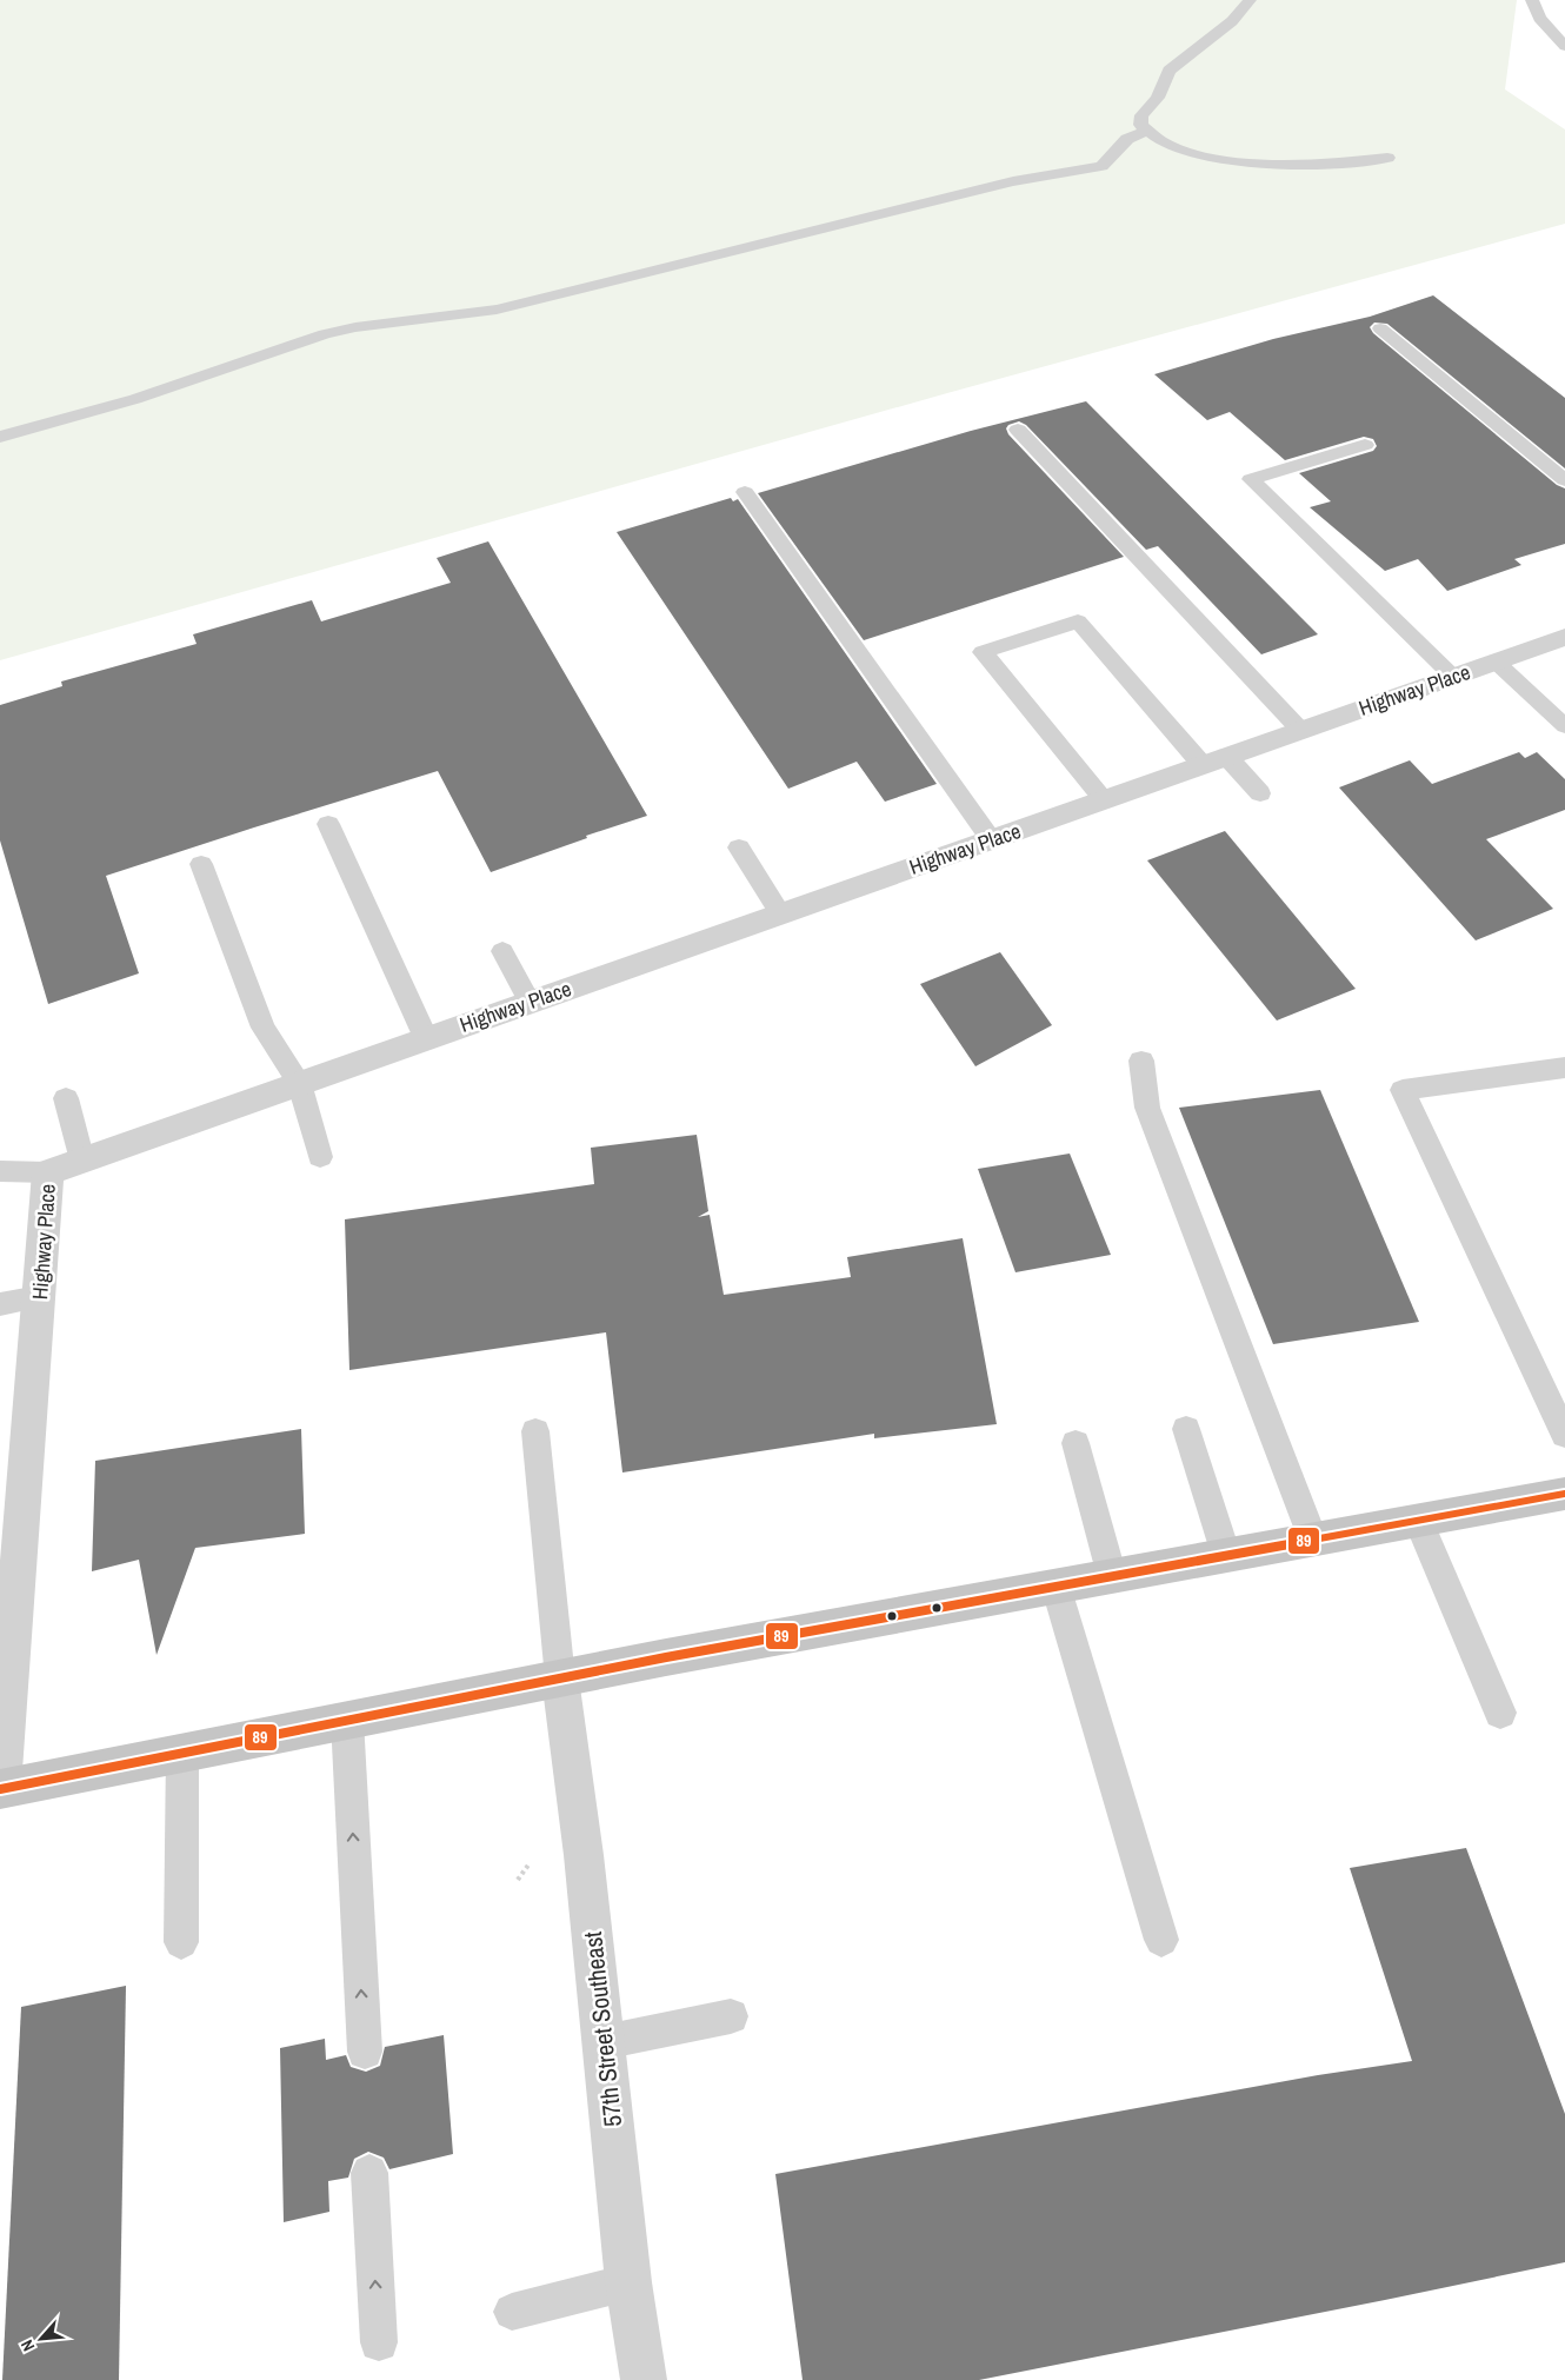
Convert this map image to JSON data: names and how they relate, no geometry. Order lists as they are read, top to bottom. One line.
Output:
{"streets":{"street":["Highway Place","57th Street Southeast"]},"lines":["transit line 89"],"north":"bottom left"}
